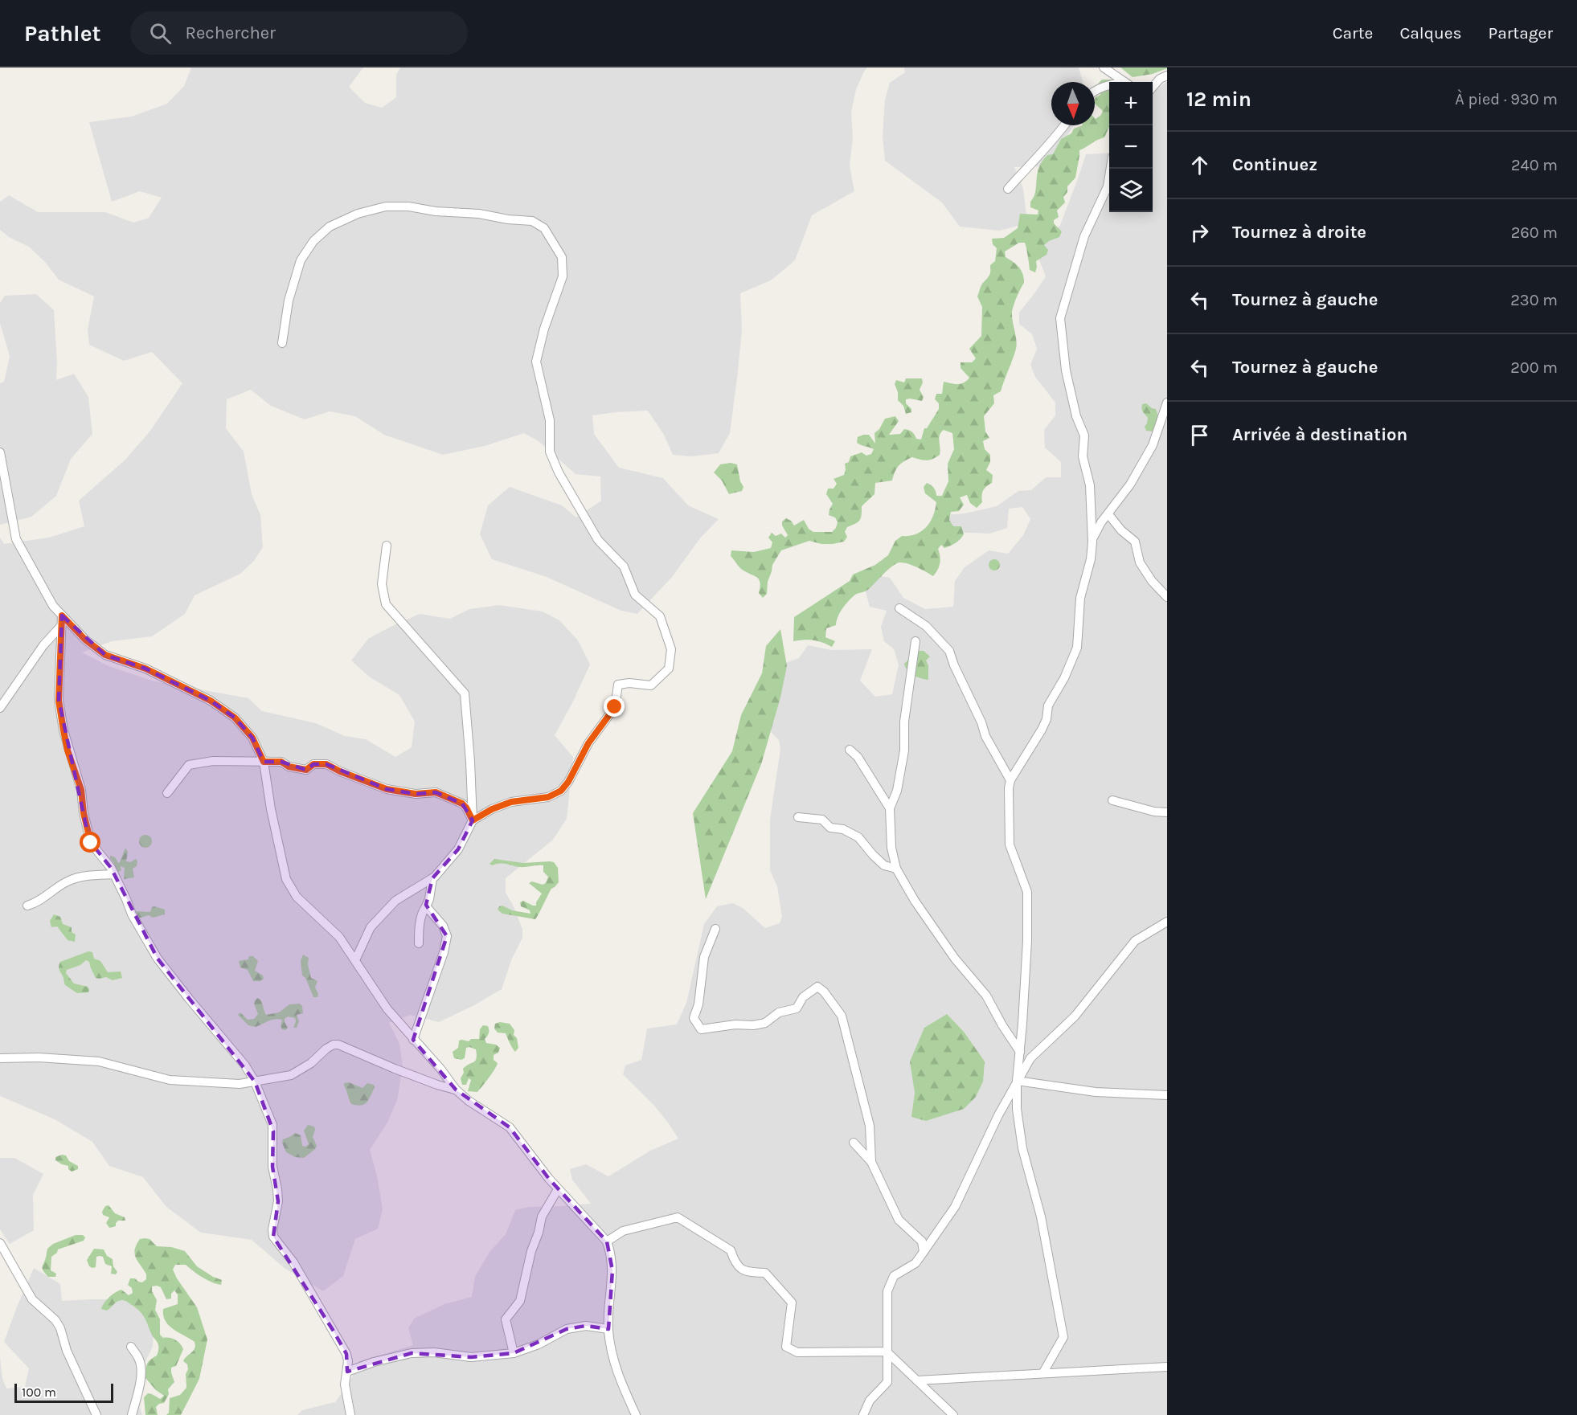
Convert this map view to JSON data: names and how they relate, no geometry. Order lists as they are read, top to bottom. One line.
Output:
{"scale_bar":"100 m","north":"bottom","page":{"header":"Pathlet","search":"Rechercher","nav":["Carte","Calques","Partager"],"heading":["12 min","À pied · 930 m"],"map_buttons":["+","−"],"list":[["Continuez","240 m"],["Tournez à droite","260 m"],["Tournez à gauche","230 m"],["Tournez à gauche","200 m"],"Arrivée à destination"],"scale":"100 m"}}
